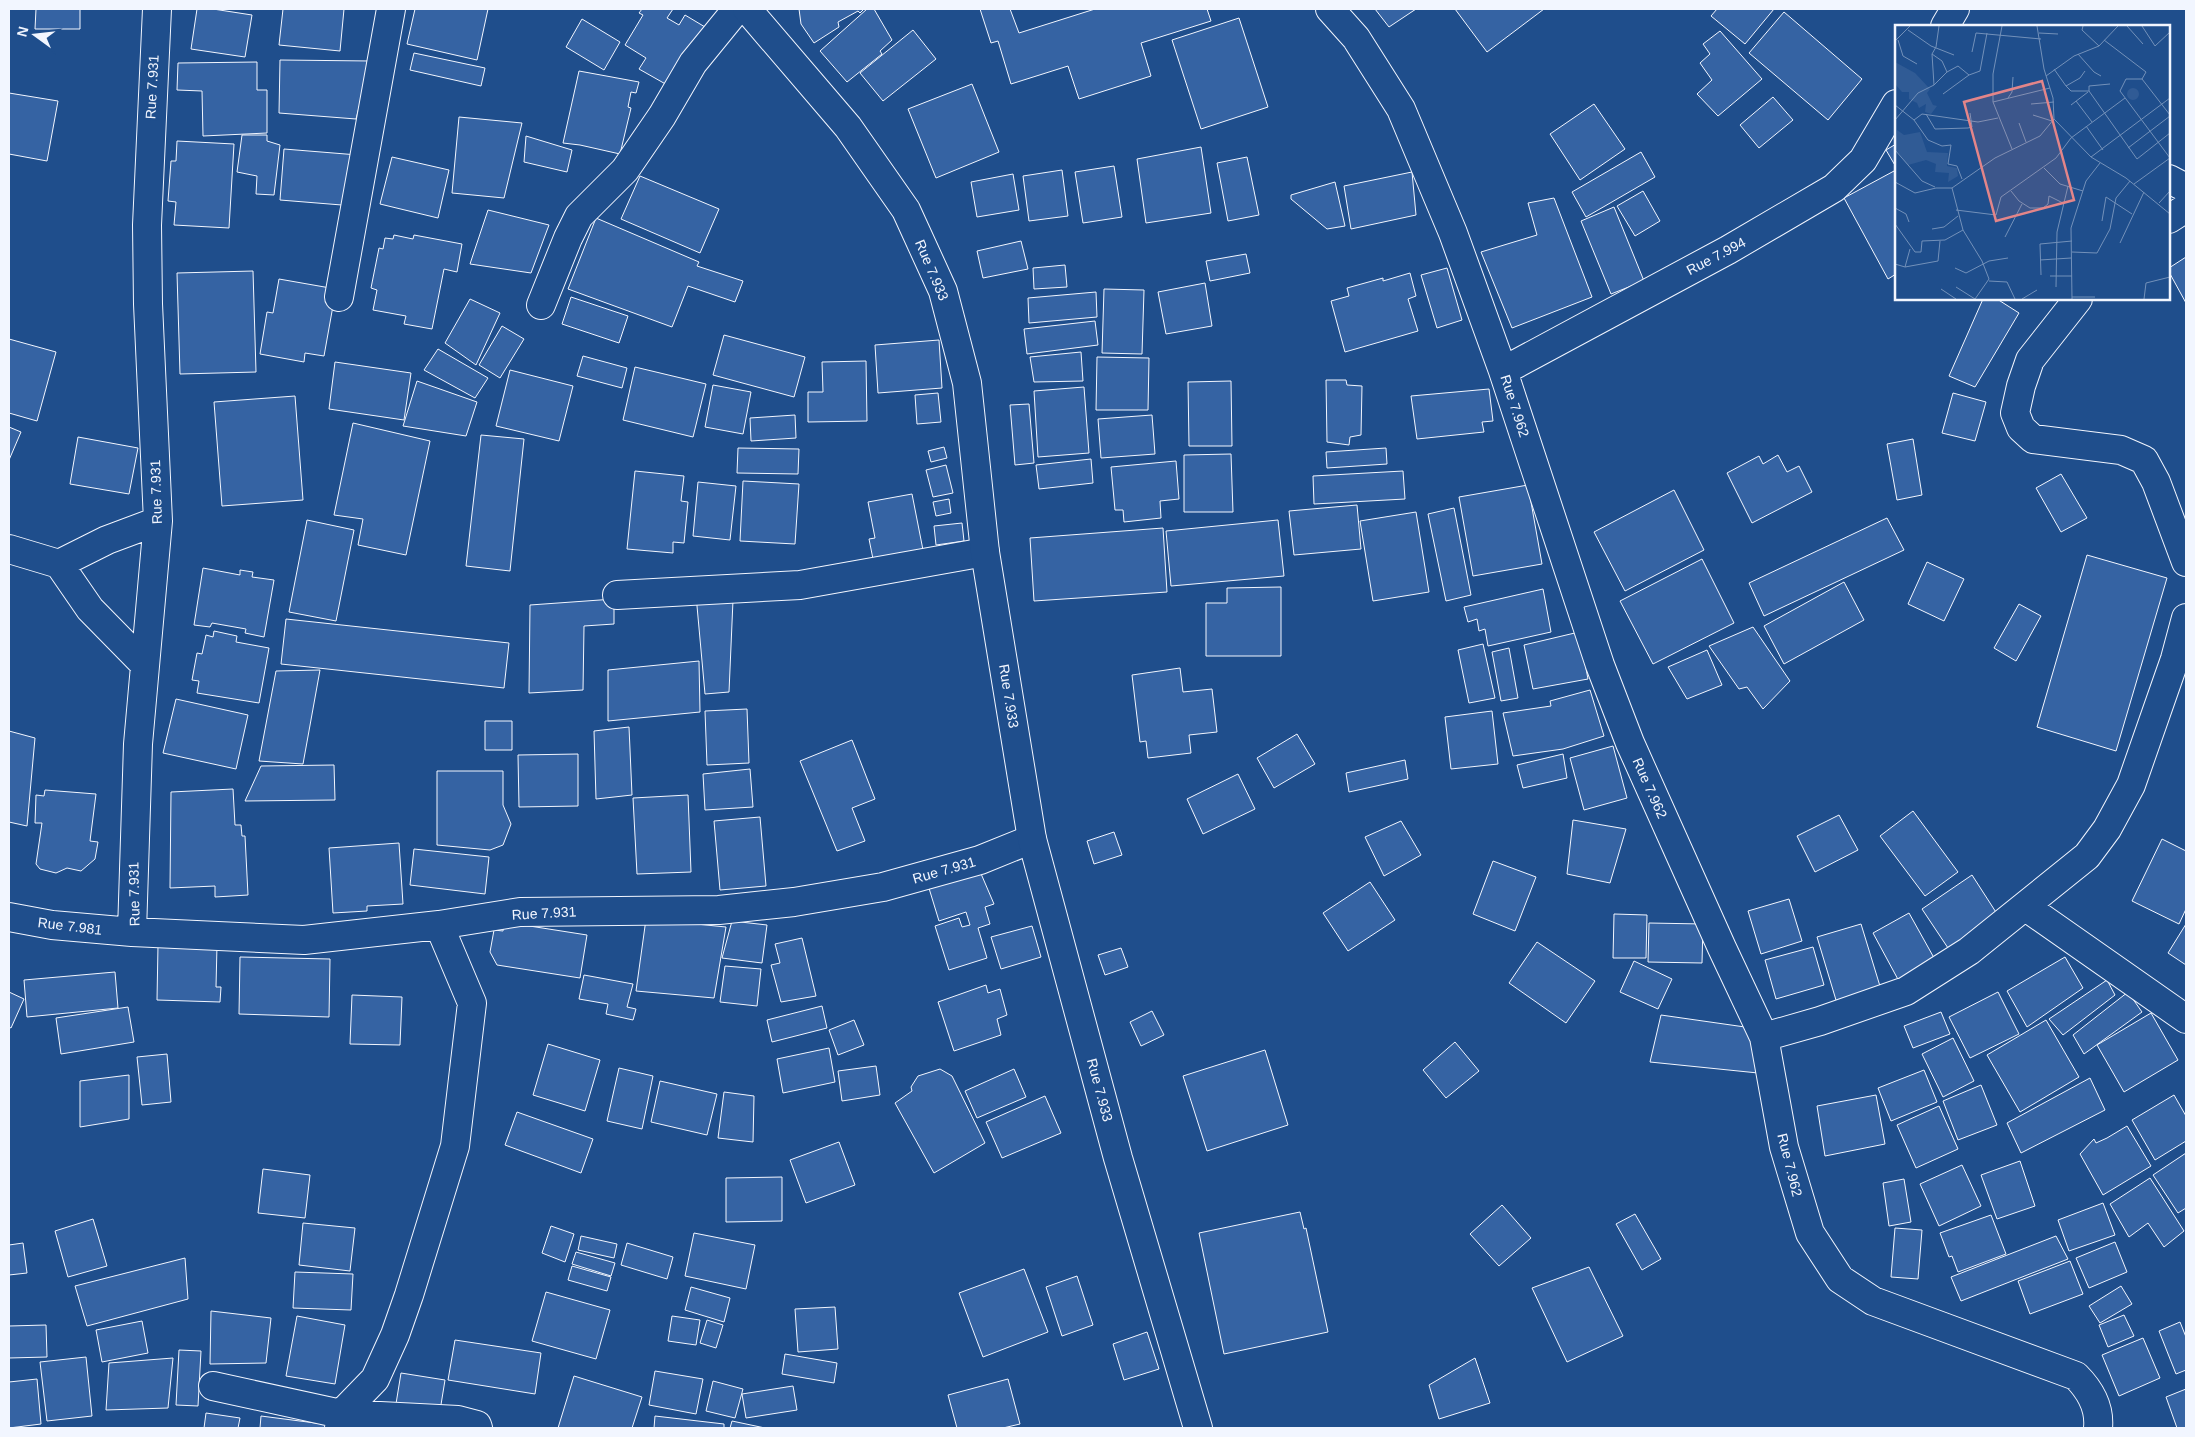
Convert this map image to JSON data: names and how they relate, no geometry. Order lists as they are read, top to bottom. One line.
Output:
{"streets":{"street":["Rue 7.931","Rue 7.994","Rue 7.933","Rue 7.962","Rue 7.981"]},"crossings":[["Rue 7.931","Rue 7.933"],["Rue 7.931","Rue 7.981"],["Rue 7.994","Rue 7.962"]],"north":"left"}
